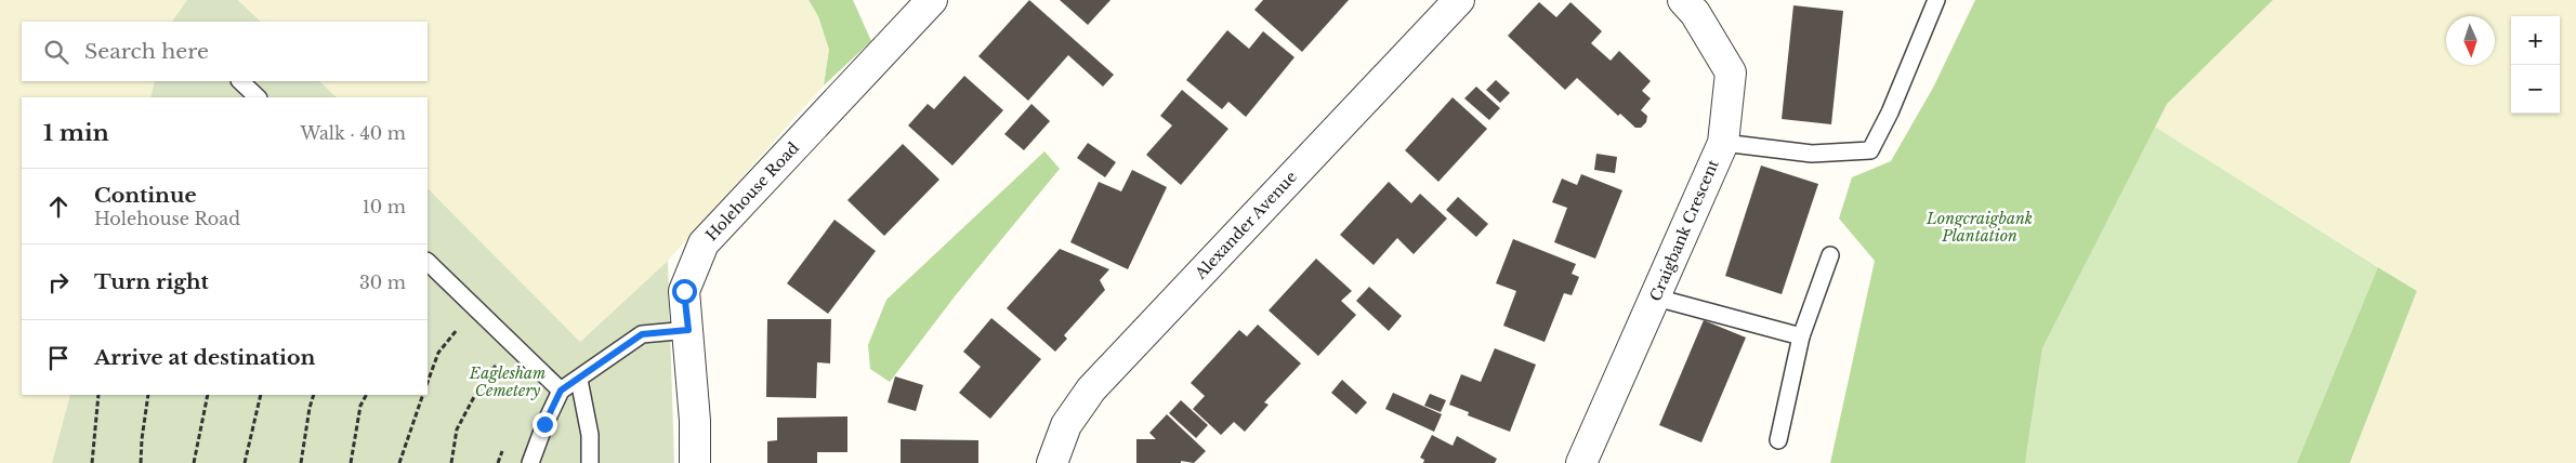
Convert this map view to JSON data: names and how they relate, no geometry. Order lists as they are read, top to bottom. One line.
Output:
{"streets":{"street":["Holehouse Road","Alexander Avenue","Craigbank Crescent"]},"parks":["Longcraigbank Plantation","Eaglesham Cemetery"],"north":"bottom","page":{"map_buttons":["+","−"],"search":"Search here","heading":["1 min","Walk · 40 m"],"list":[["Continue","Holehouse Road","10 m"],["Turn right","30 m"],"Arrive at destination"]}}
